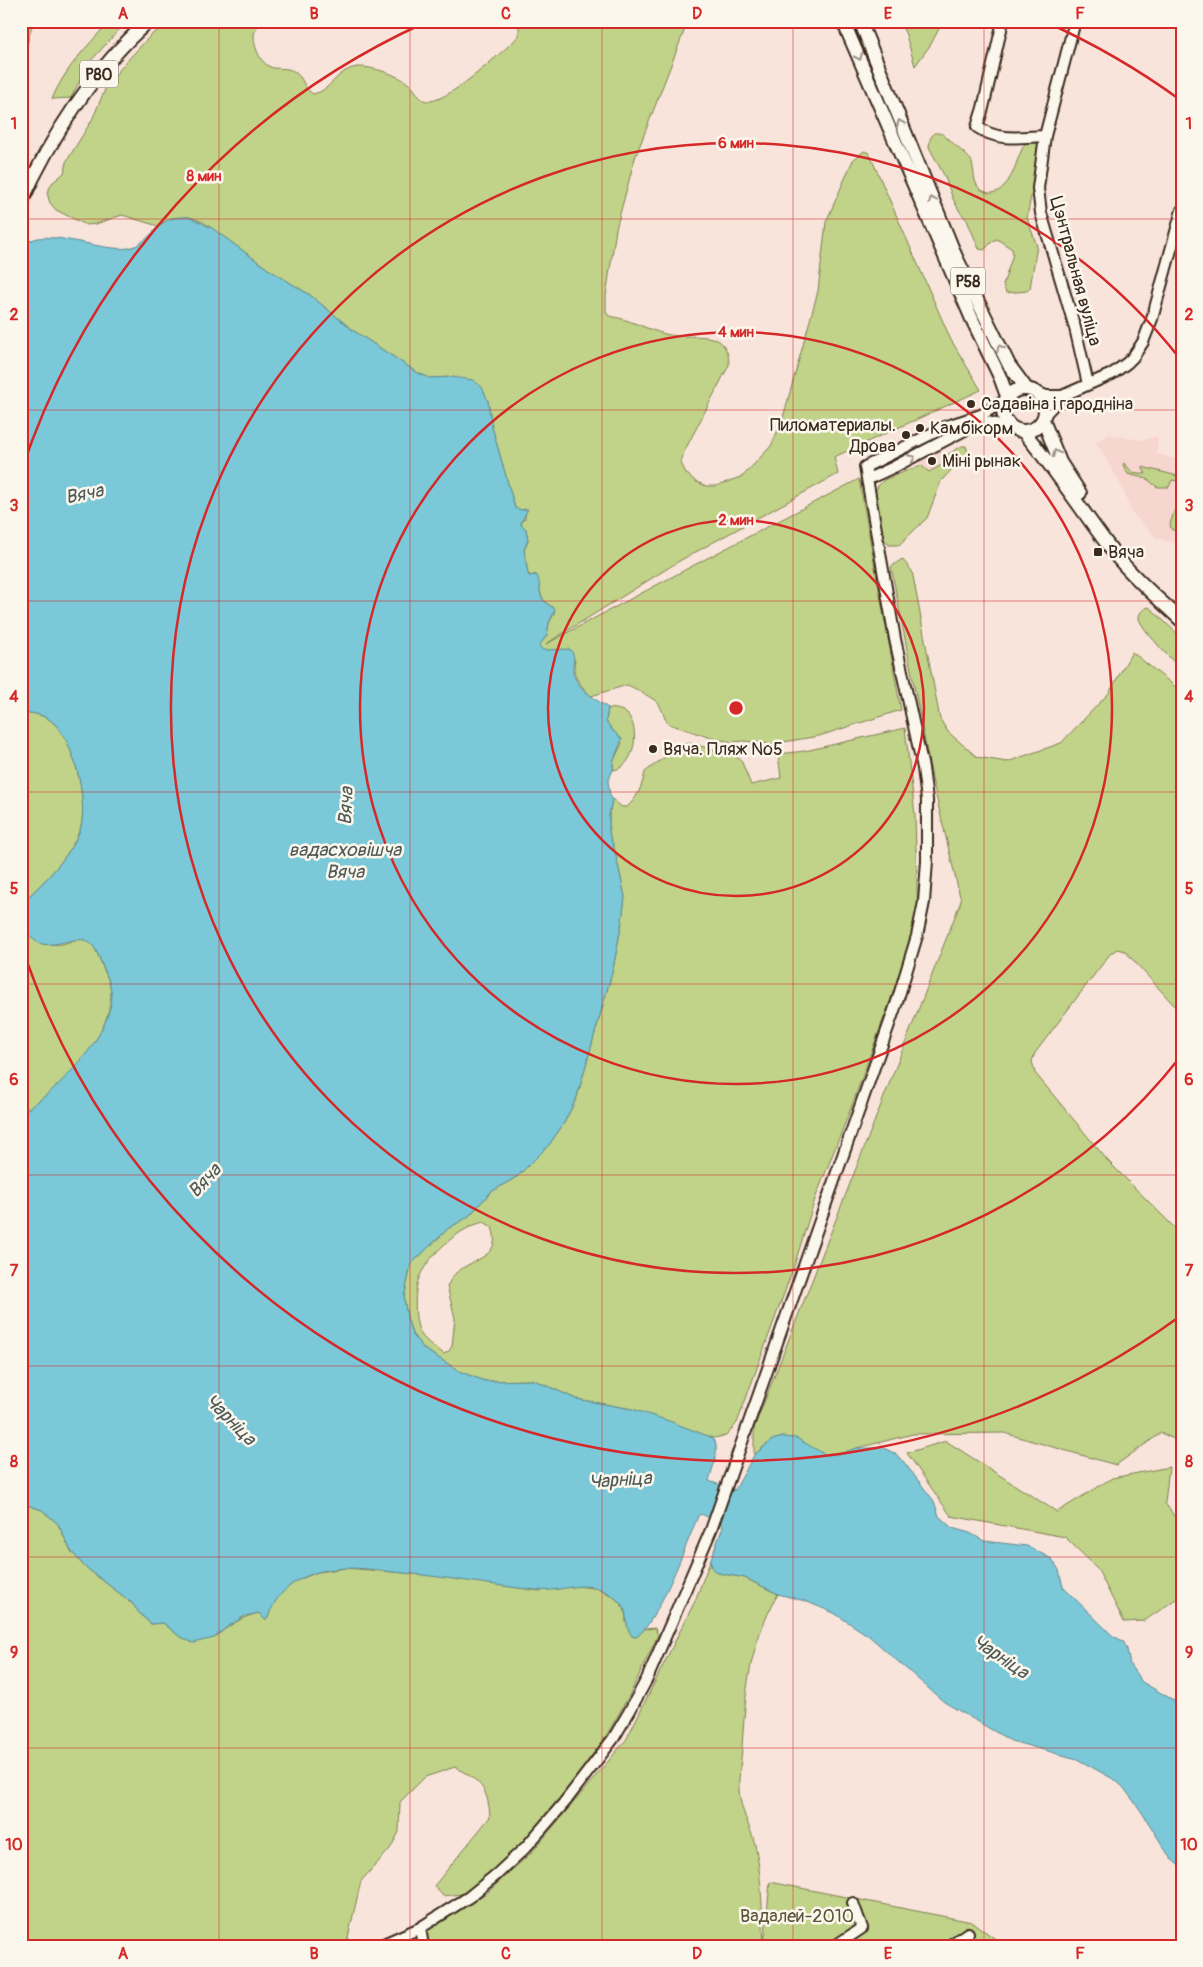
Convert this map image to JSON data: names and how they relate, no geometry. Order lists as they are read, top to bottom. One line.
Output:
{"streets":{"main road":["Р80","Р58"],"street":["Цэнтральная вуліца"]},"water":["Вяча","вадасховішча Вяча","Чарніца"],"parks":["Вадалей-2010"],"places":{"other":["Садавіна і гародніна","Камбікорм","Пиломатериалы. Дрова","Міні рынак","Вяча. Пляж №5"],"transit":["Вяча"]},"grid":{"columns":["A","B","C","D","E","F"],"rows":["1","2","3","4","5","6","7","8","9","10"]},"rings":["6 мин","8 мин","4 мин","2 мин"]}
